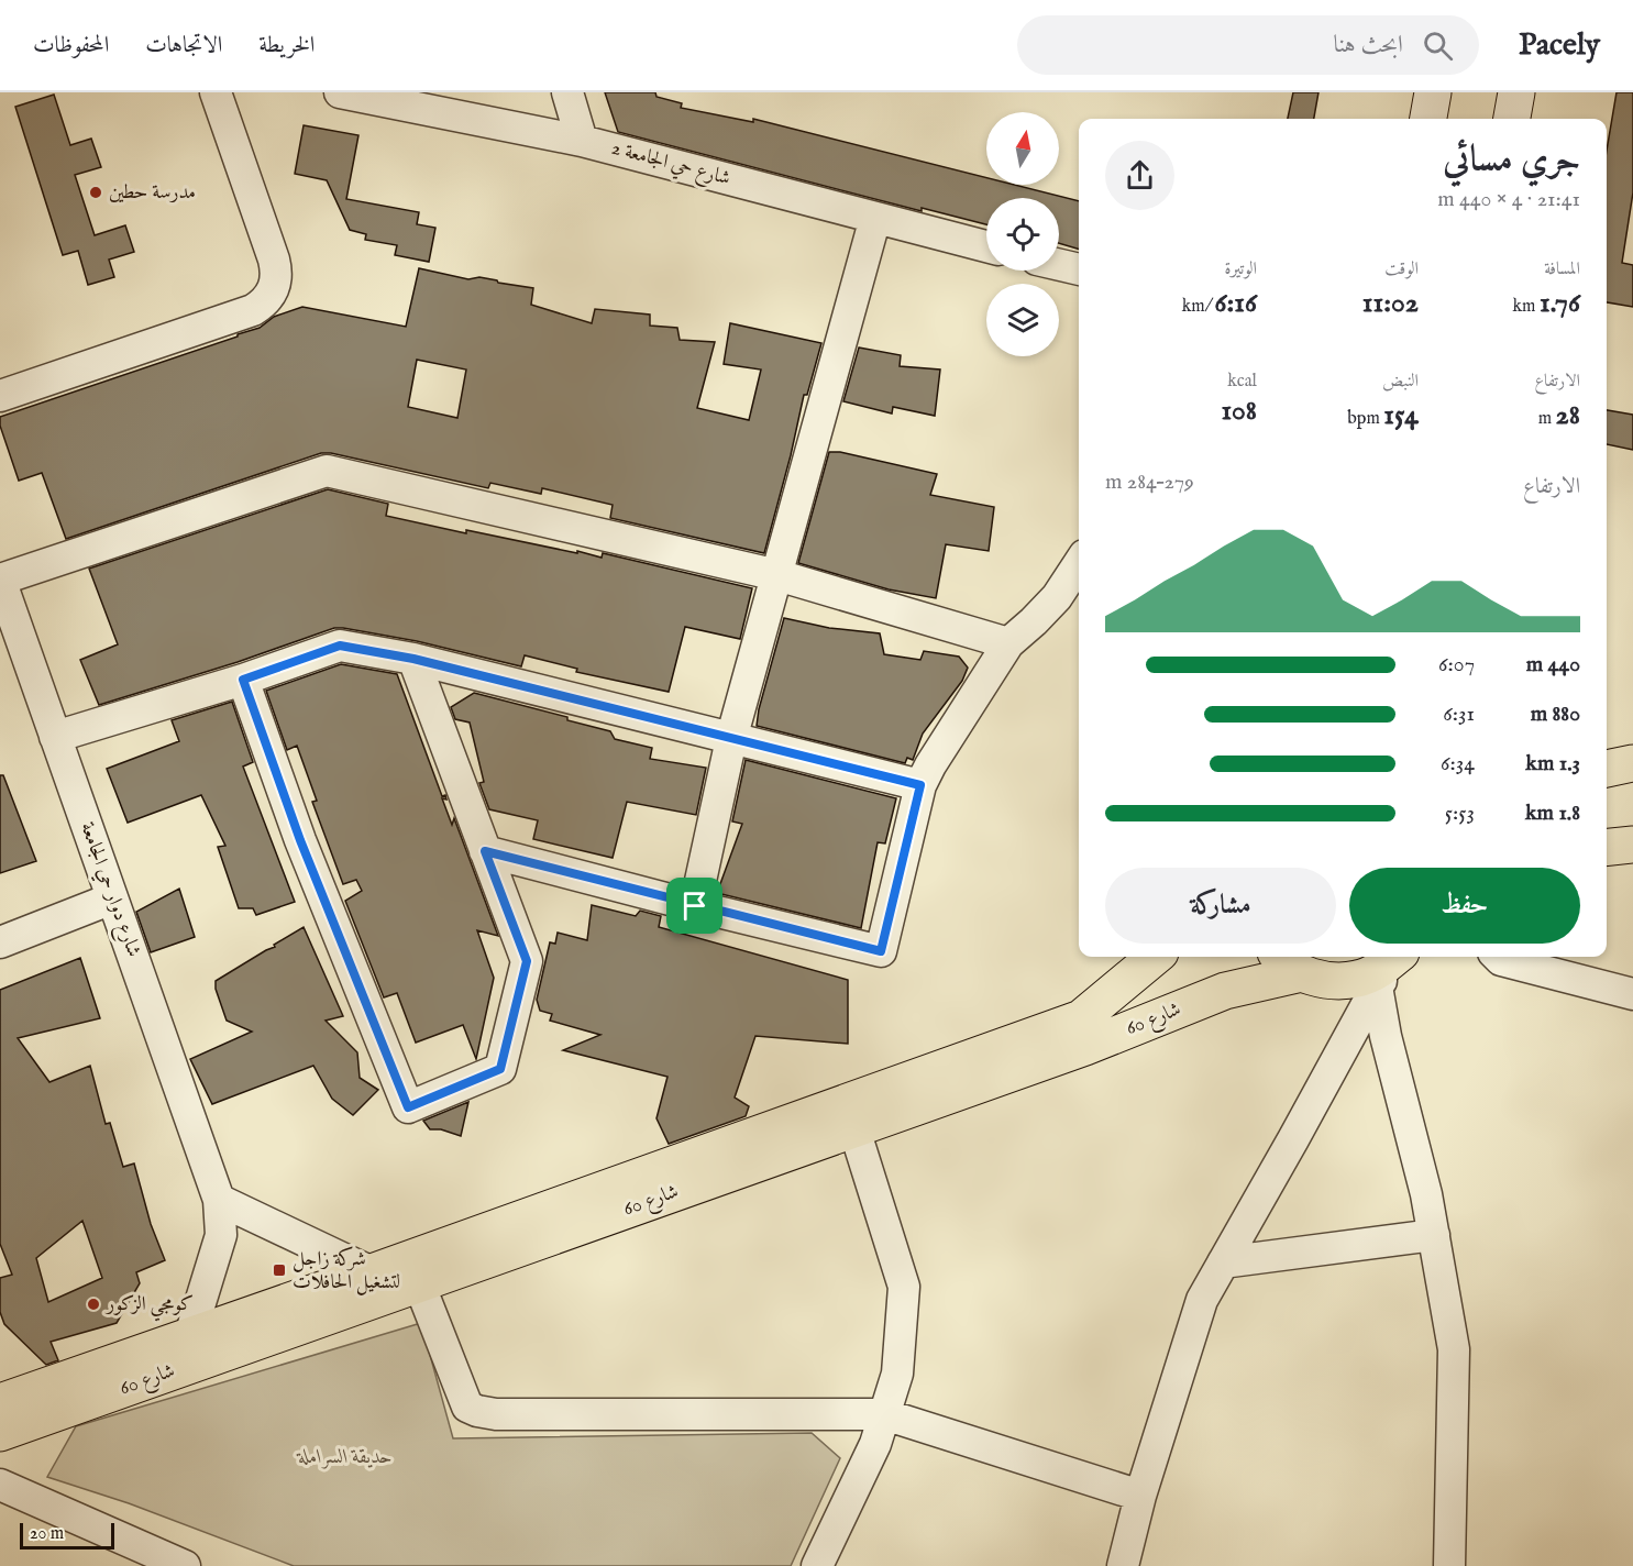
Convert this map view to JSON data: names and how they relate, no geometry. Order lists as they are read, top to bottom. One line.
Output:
{"streets":{"main road":["شارع 60"],"street":["شارع حي الجامعة 2","شارع دوار حي الجامعة"]},"crossings":[["شارع دوار حي الجامعة","شارع 60"]],"parks":["حديقة السراملة"],"places":{"other":["مدرسة حطين","كومجي الزكور"],"transit":["شركة زاجل لتشغيل الحافلات"]},"scale_bar":"20 m","north":"top","page":{"header":"Pacely","search":"ابحث هنا","nav":["الخريطة","الاتجاهات","المحفوظات"],"heading":["جري مسائي","21:41 · 4 × 440 m"],"stats":[["المسافة","1.76 km"],["الوقت","11:02"],["الوتيرة","6:16 /km"],["الارتفاع","28 m"],["النبض","154 bpm"],["kcal","108"]],"chart":["الارتفاع","279–284 m"],"list":[{"name":"440 m","note":"6:07"},{"name":"880 m","note":"6:31"},{"name":"1.3 km","note":"6:34"},{"name":"1.8 km","note":"5:53"}],"buttons":["حفظ","مشاركة"],"scale":"20 m"}}
